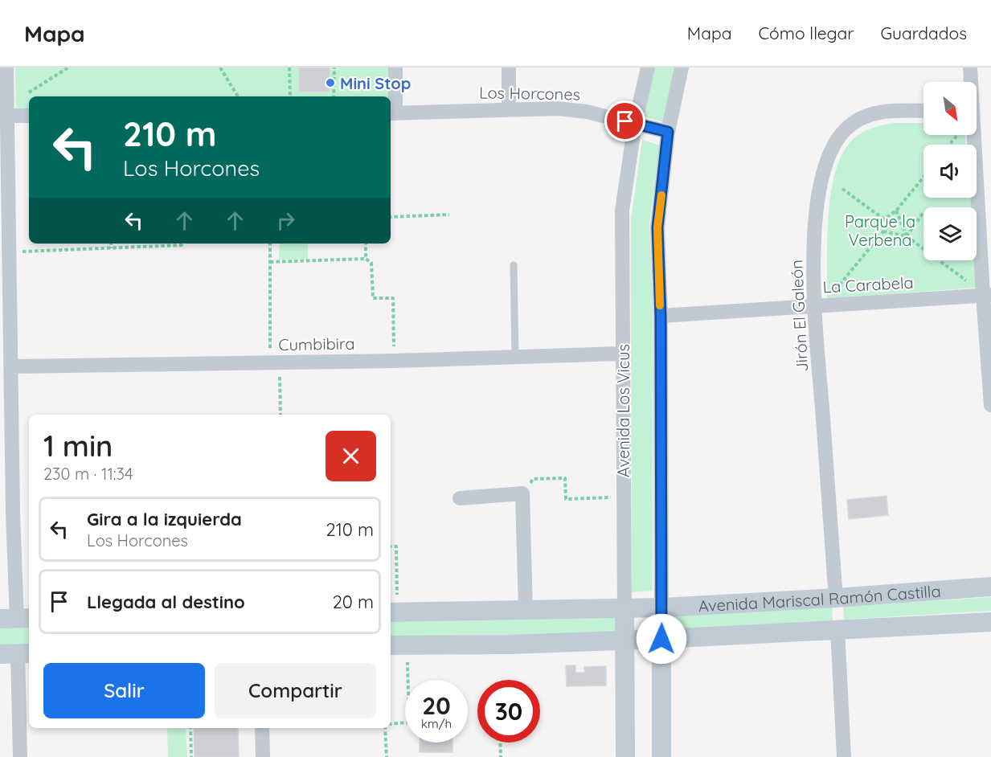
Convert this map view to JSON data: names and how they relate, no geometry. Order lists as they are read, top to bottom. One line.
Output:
{"streets":{"main road":["Avenida Los Vicus","Avenida Mariscal Ramón Castilla"],"street":["Los Horcones","La Carabela","Jirón El Galeón","Cumbibira"]},"crossings":[["Los Horcones","Avenida Los Vicus"],["La Carabela","Jirón El Galeón"],["Jirón El Galeón","Avenida Mariscal Ramón Castilla"],["Cumbibira","Avenida Los Vicus"],["Avenida Los Vicus","Avenida Mariscal Ramón Castilla"]],"parks":["Parque la Verbena"],"places":["Mini Stop"],"north":"bottom right","page":{"header":"Mapa","nav":["Mapa","Cómo llegar","Guardados"],"turn":["210 m","Los Horcones"],"heading":["1 min","230 m · 11:34"],"list":[{"name":"Gira a la izquierda","note":"Los Horcones","value":"210 m"},{"name":"Llegada al destino","value":"20 m"}],"buttons":["Salir","Compartir"],"speed":"20 km/h","limit":"30"}}
